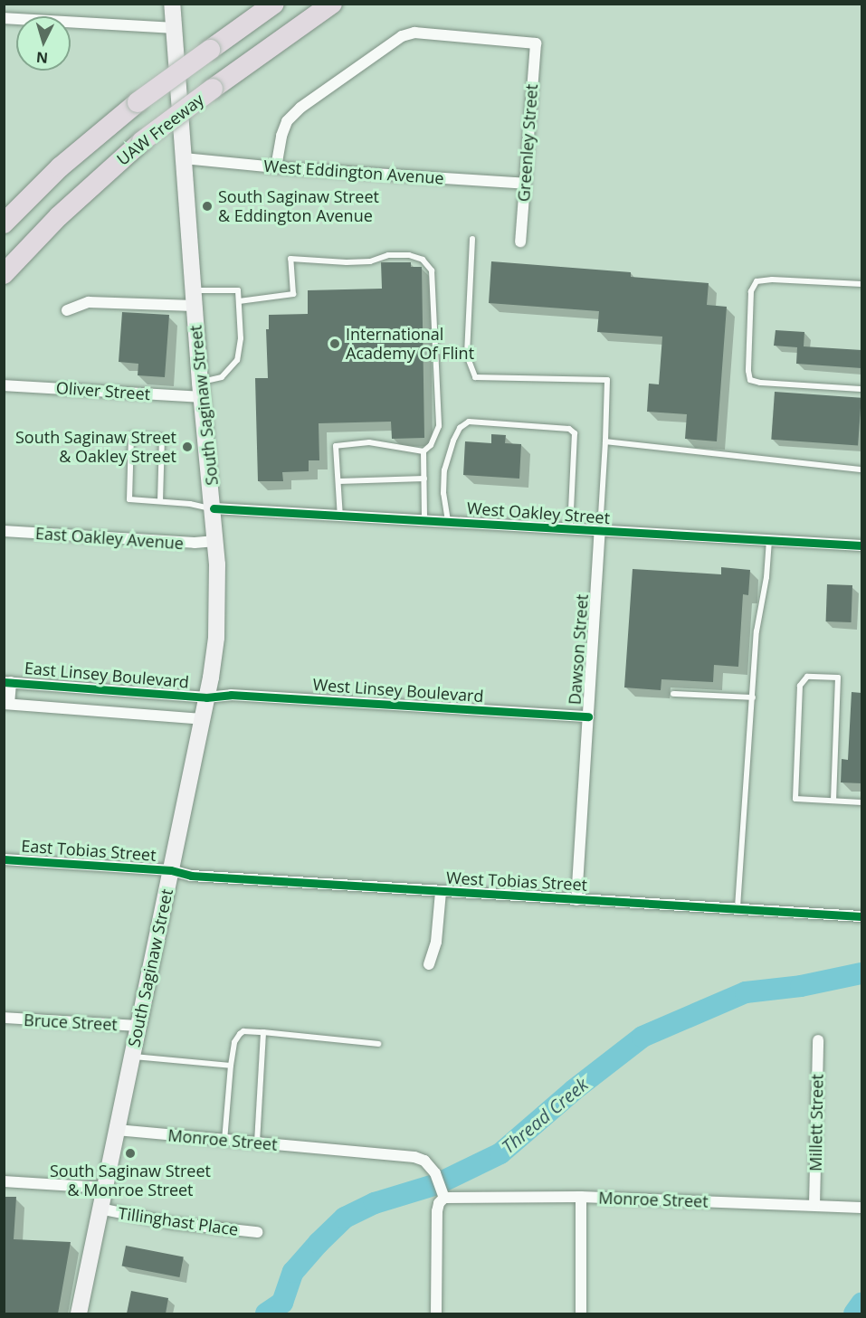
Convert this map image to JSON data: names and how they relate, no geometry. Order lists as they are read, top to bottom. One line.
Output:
{"streets":{"highway":["UAW Freeway"],"main road":["South Saginaw Street"],"street":["Greenley Street","West Eddington Avenue","Oliver Street","West Oakley Street","East Oakley Avenue","Dawson Street","East Linsey Boulevard","West Linsey Boulevard","East Tobias Street","West Tobias Street","Bruce Street","Millett Street","Monroe Street","Tillinghast Place"]},"crossings":[["Greenley Street","West Eddington Avenue"],["West Eddington Avenue","South Saginaw Street"],["Oliver Street","South Saginaw Street"],["South Saginaw Street","West Oakley Street"],["South Saginaw Street","East Oakley Avenue"],["South Saginaw Street","East Linsey Boulevard"],["South Saginaw Street","West Linsey Boulevard"],["South Saginaw Street","East Tobias Street"],["South Saginaw Street","West Tobias Street"],["South Saginaw Street","Bruce Street"],["South Saginaw Street","Monroe Street"],["South Saginaw Street","Tillinghast Place"],["West Oakley Street","Dawson Street"],["Dawson Street","West Linsey Boulevard"],["Dawson Street","West Tobias Street"],["East Linsey Boulevard","West Linsey Boulevard"],["East Tobias Street","West Tobias Street"],["Millett Street","Monroe Street"]],"water":["Thread Creek"],"places":["South Saginaw Street & Eddington Avenue","International Academy Of Flint","South Saginaw Street & Oakley Street","South Saginaw Street & Monroe Street"],"north":"bottom"}
